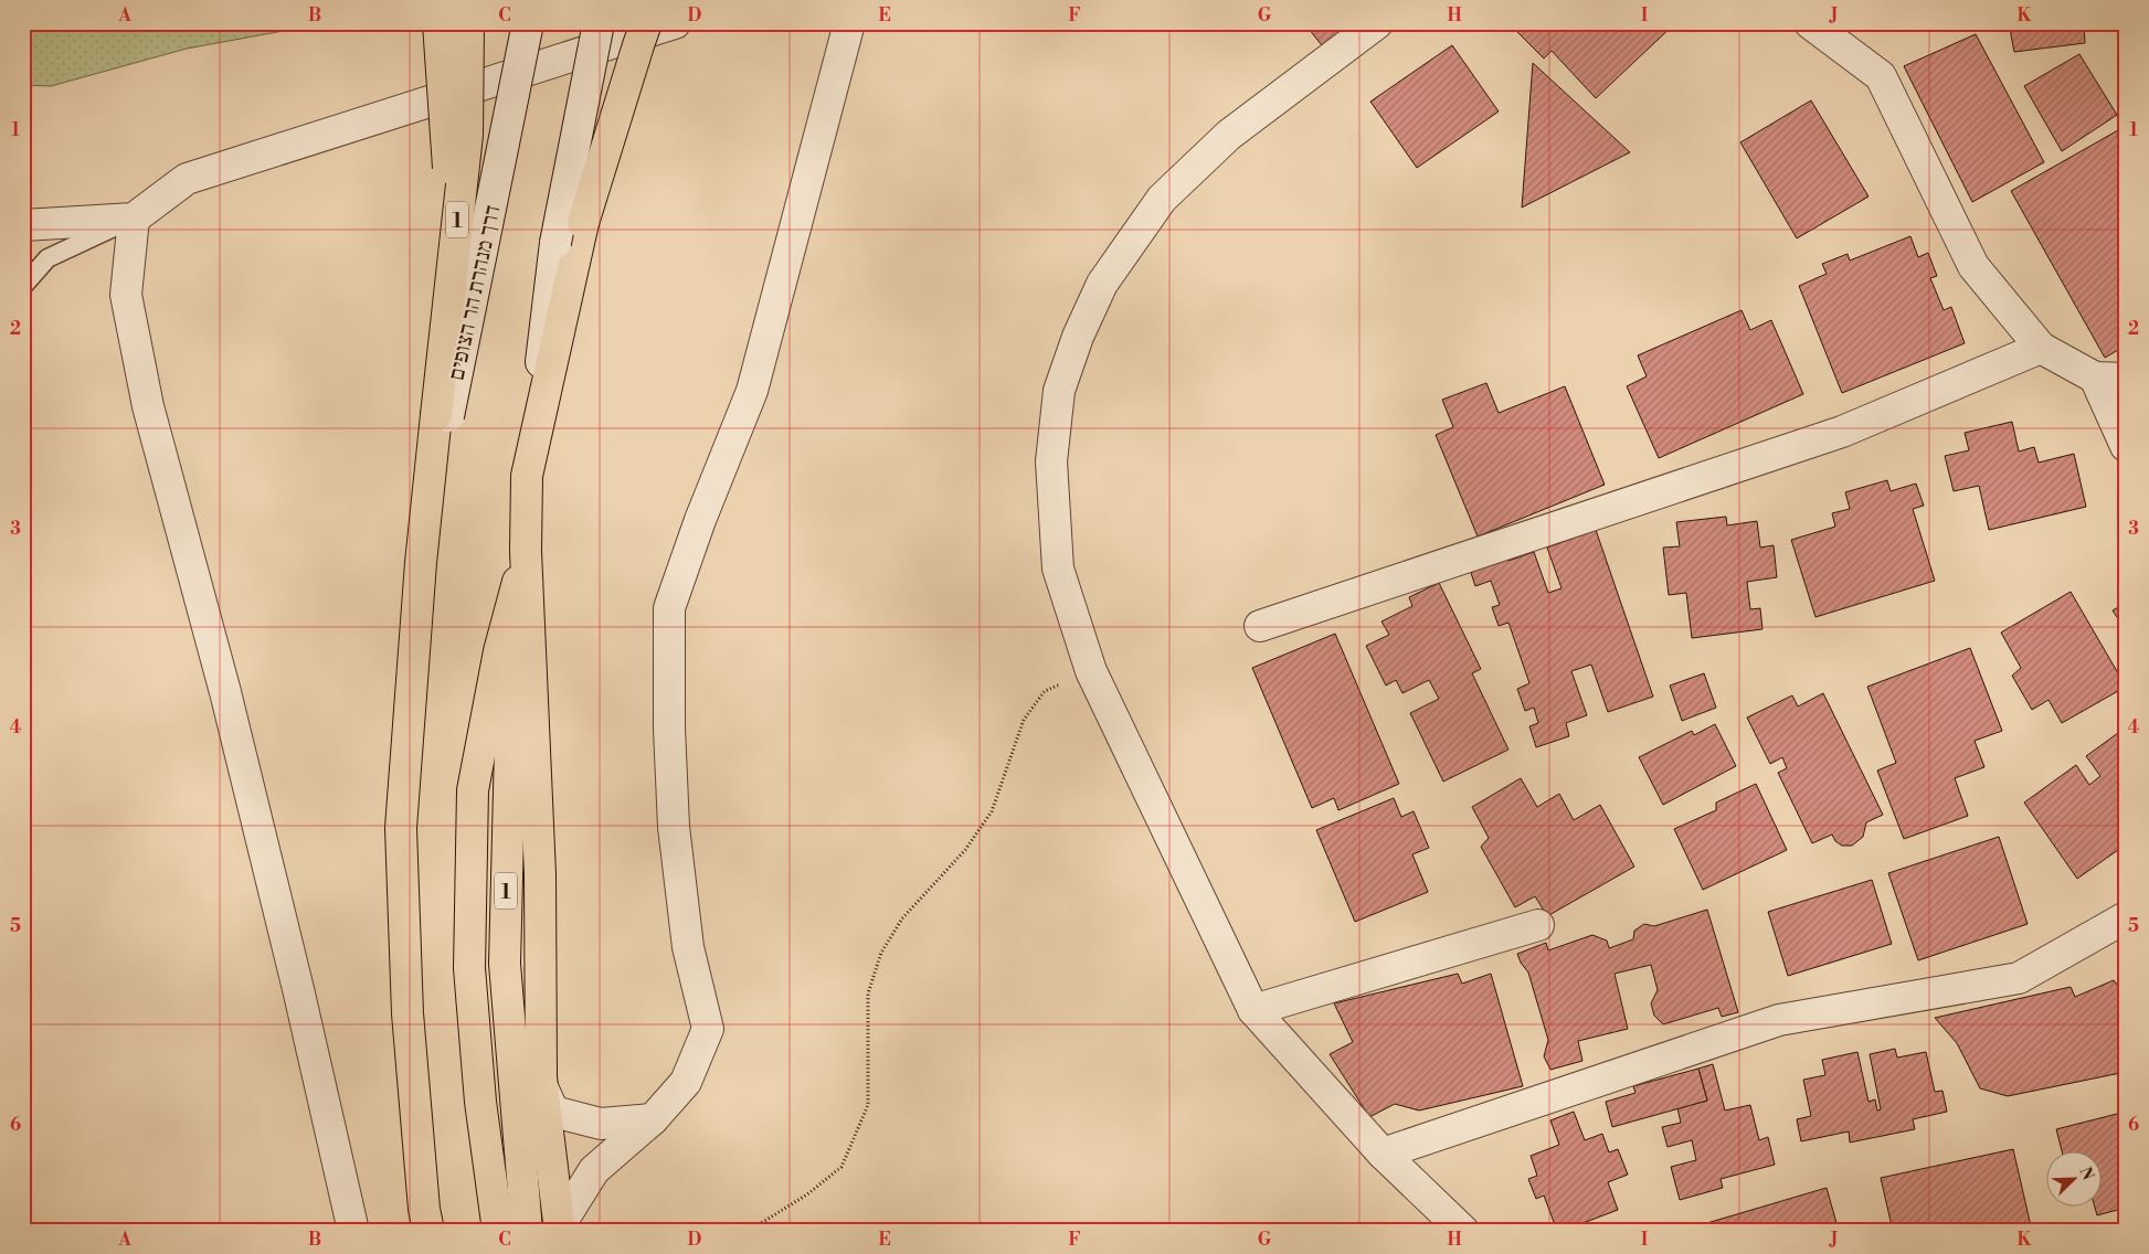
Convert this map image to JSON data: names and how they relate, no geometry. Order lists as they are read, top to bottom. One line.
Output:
{"streets":{"highway":["1"],"street":["דרך מנהרת הר הצופים"]},"crossings":[["1","דרך מנהרת הר הצופים"]],"north":"top right","grid":{"columns":["A","B","C","D","E","F","G","H","I","J","K"],"rows":["1","2","3","4","5","6"]}}
